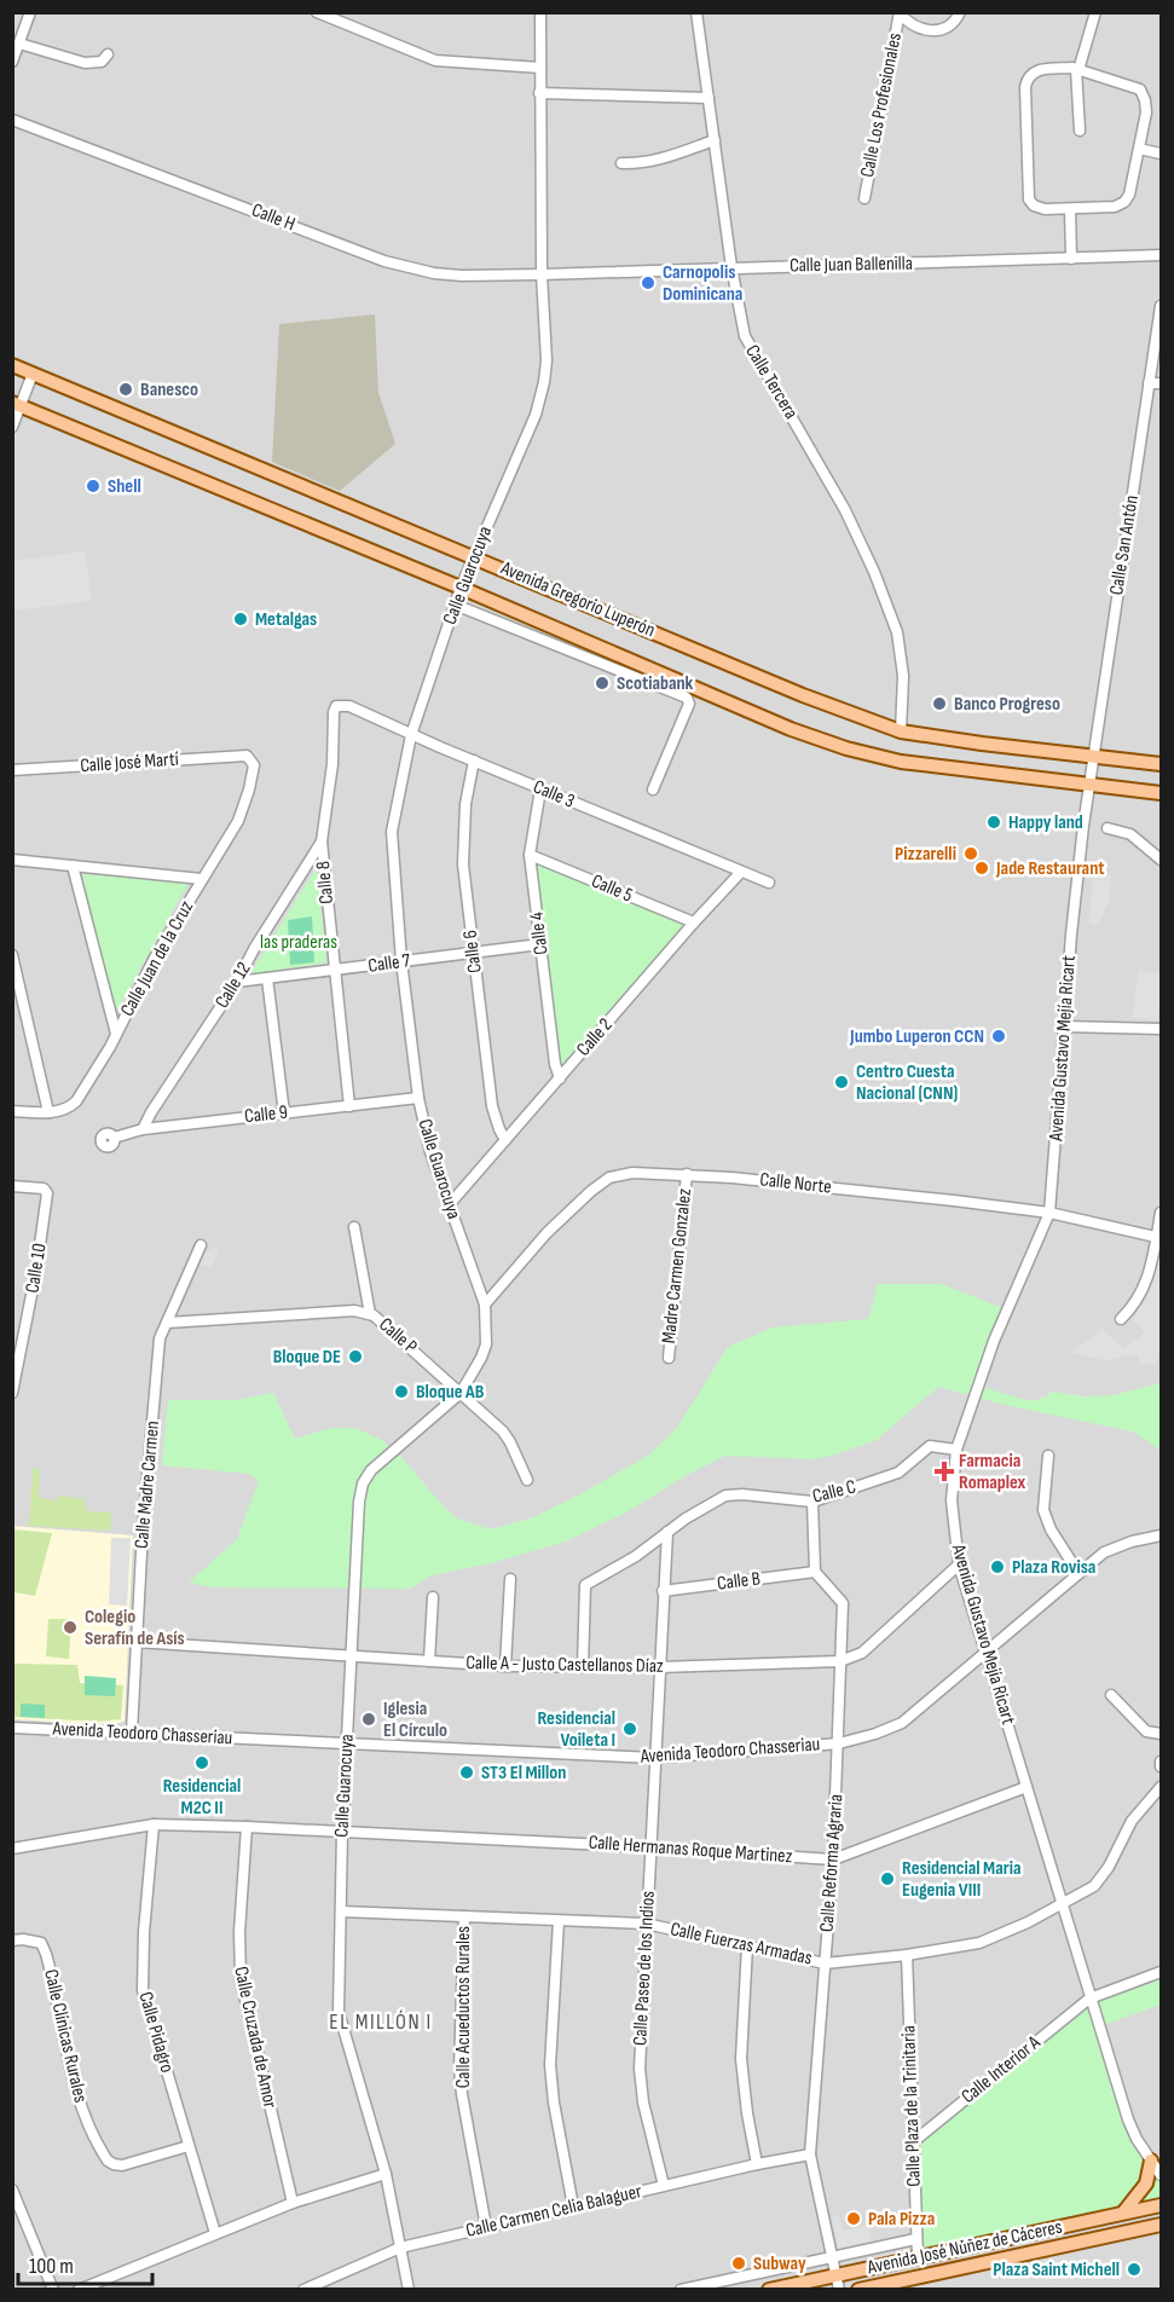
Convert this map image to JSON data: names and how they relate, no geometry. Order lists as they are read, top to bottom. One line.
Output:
{"streets":{"main road":["Avenida Gregorio Luperón","Avenida José Núñez de Cáceres"],"street":["Calle Los Profesionales","Calle H","Calle Juan Ballenilla","Calle Tercera","Calle San Antón","Calle Guarocuya","Calle José Martí","Calle 3","Calle 8","Calle 5","Calle 4","Calle 6","Calle Juan de la Cruz","Calle 7","Calle 12","Calle 2","Avenida Gustavo Mejía Ricart","Calle 9","Calle Norte","Madre Carmen Gonzalez","Calle 10","Calle P","Calle Madre Carmen","Calle C","Calle B","Calle A - Justo Castellanos Díaz","Avenida Teodoro Chasseriau","Calle Hermanas Roque Martinez","Calle Reforma Agraria","Calle Fuerzas Armadas","Calle Paseo de los Indios","Calle Acueductos Rurales","Calle Pidagro","Calle Clínicas Rurales","Calle Cruzada de Amor","Calle Interior A","Calle Plaza de la Trinitaria","Calle Carmen Celia Balaguer"]},"crossings":[["Calle H","Calle Juan Ballenilla"],["Calle H","Calle Guarocuya"],["Calle Juan Ballenilla","Calle Tercera"],["Calle Juan Ballenilla","Calle Guarocuya"],["Calle Tercera","Avenida Gregorio Luperón"],["Calle San Antón","Avenida Gregorio Luperón"],["Calle San Antón","Avenida Gustavo Mejía Ricart"],["Calle Guarocuya","Avenida Gregorio Luperón"],["Calle Guarocuya","Calle 3"],["Calle Guarocuya","Calle 7"],["Calle Guarocuya","Calle 2"],["Calle Guarocuya","Calle 9"],["Calle Guarocuya","Calle Norte"],["Calle Guarocuya","Calle P"],["Calle Guarocuya","Calle A - Justo Castellanos Díaz"],["Calle Guarocuya","Avenida Teodoro Chasseriau"],["Calle Guarocuya","Calle Hermanas Roque Martinez"],["Calle Guarocuya","Calle Fuerzas Armadas"],["Calle Guarocuya","Calle Carmen Celia Balaguer"],["Avenida Gregorio Luperón","Avenida Gustavo Mejía Ricart"],["Calle José Martí","Calle Juan de la Cruz"],["Calle 3","Calle 8"],["Calle 3","Calle 4"],["Calle 3","Calle 6"],["Calle 3","Calle 2"],["Calle 8","Calle 7"],["Calle 8","Calle 12"],["Calle 8","Calle 9"],["Calle 5","Calle 4"],["Calle 5","Calle 2"],["Calle 4","Calle 7"],["Calle 4","Calle 2"],["Calle 6","Calle 7"],["Calle 6","Calle 2"],["Calle 7","Calle 12"],["Calle 12","Calle 9"],["Avenida Gustavo Mejía Ricart","Calle Norte"],["Avenida Gustavo Mejía Ricart","Calle C"],["Avenida Gustavo Mejía Ricart","Calle A - Justo Castellanos Díaz"],["Avenida Gustavo Mejía Ricart","Avenida Teodoro Chasseriau"],["Avenida Gustavo Mejía Ricart","Calle Hermanas Roque Martinez"],["Avenida Gustavo Mejía Ricart","Calle Fuerzas Armadas"],["Avenida Gustavo Mejía Ricart","Calle Interior A"],["Calle Norte","Madre Carmen Gonzalez"],["Calle P","Calle Madre Carmen"],["Calle Madre Carmen","Calle A - Justo Castellanos Díaz"],["Calle Madre Carmen","Avenida Teodoro Chasseriau"],["Calle C","Calle A - Justo Castellanos Díaz"],["Calle C","Calle Paseo de los Indios"],["Calle B","Calle Reforma Agraria"],["Calle B","Calle Paseo de los Indios"],["Calle A - Justo Castellanos Díaz","Calle Reforma Agraria"],["Calle A - Justo Castellanos Díaz","Calle Paseo de los Indios"],["Avenida Teodoro Chasseriau","Calle Reforma Agraria"],["Avenida Teodoro Chasseriau","Calle Paseo de los Indios"],["Calle Hermanas Roque Martinez","Calle Reforma Agraria"],["Calle Hermanas Roque Martinez","Calle Paseo de los Indios"],["Calle Hermanas Roque Martinez","Calle Pidagro"],["Calle Hermanas Roque Martinez","Calle Cruzada de Amor"],["Calle Reforma Agraria","Calle Fuerzas Armadas"],["Calle Reforma Agraria","Calle Carmen Celia Balaguer"],["Calle Reforma Agraria","Avenida José Núñez de Cáceres"],["Calle Fuerzas Armadas","Calle Paseo de los Indios"],["Calle Fuerzas Armadas","Calle Acueductos Rurales"],["Calle Fuerzas Armadas","Calle Plaza de la Trinitaria"],["Calle Paseo de los Indios","Calle Carmen Celia Balaguer"],["Calle Acueductos Rurales","Calle Carmen Celia Balaguer"],["Calle Pidagro","Calle Clínicas Rurales"],["Calle Interior A","Calle Plaza de la Trinitaria"],["Calle Plaza de la Trinitaria","Avenida José Núñez de Cáceres"]],"districts":["EL MILLÓN I"],"parks":["las praderas"],"places":{"other":["Carnopolis Dominicana","Banesco","Shell","Metalgas","Scotiabank","Banco Progreso","Happy land","Pizzarelli","Jade Restaurant","Jumbo Luperon CCN","Centro Cuesta Nacional (CNN)","Bloque DE","Bloque AB","Plaza Rovisa","Colegio Serafín de Asís","Iglesia El Círculo","Residencial Voileta I","Residencial M2C II","ST3 El Millon","Residencial Maria Eugenia VIII","Pala Pizza","Subway","Plaza Saint Michell"],"health":["Farmacia Romaplex"]},"scale_bar":"100 m"}
